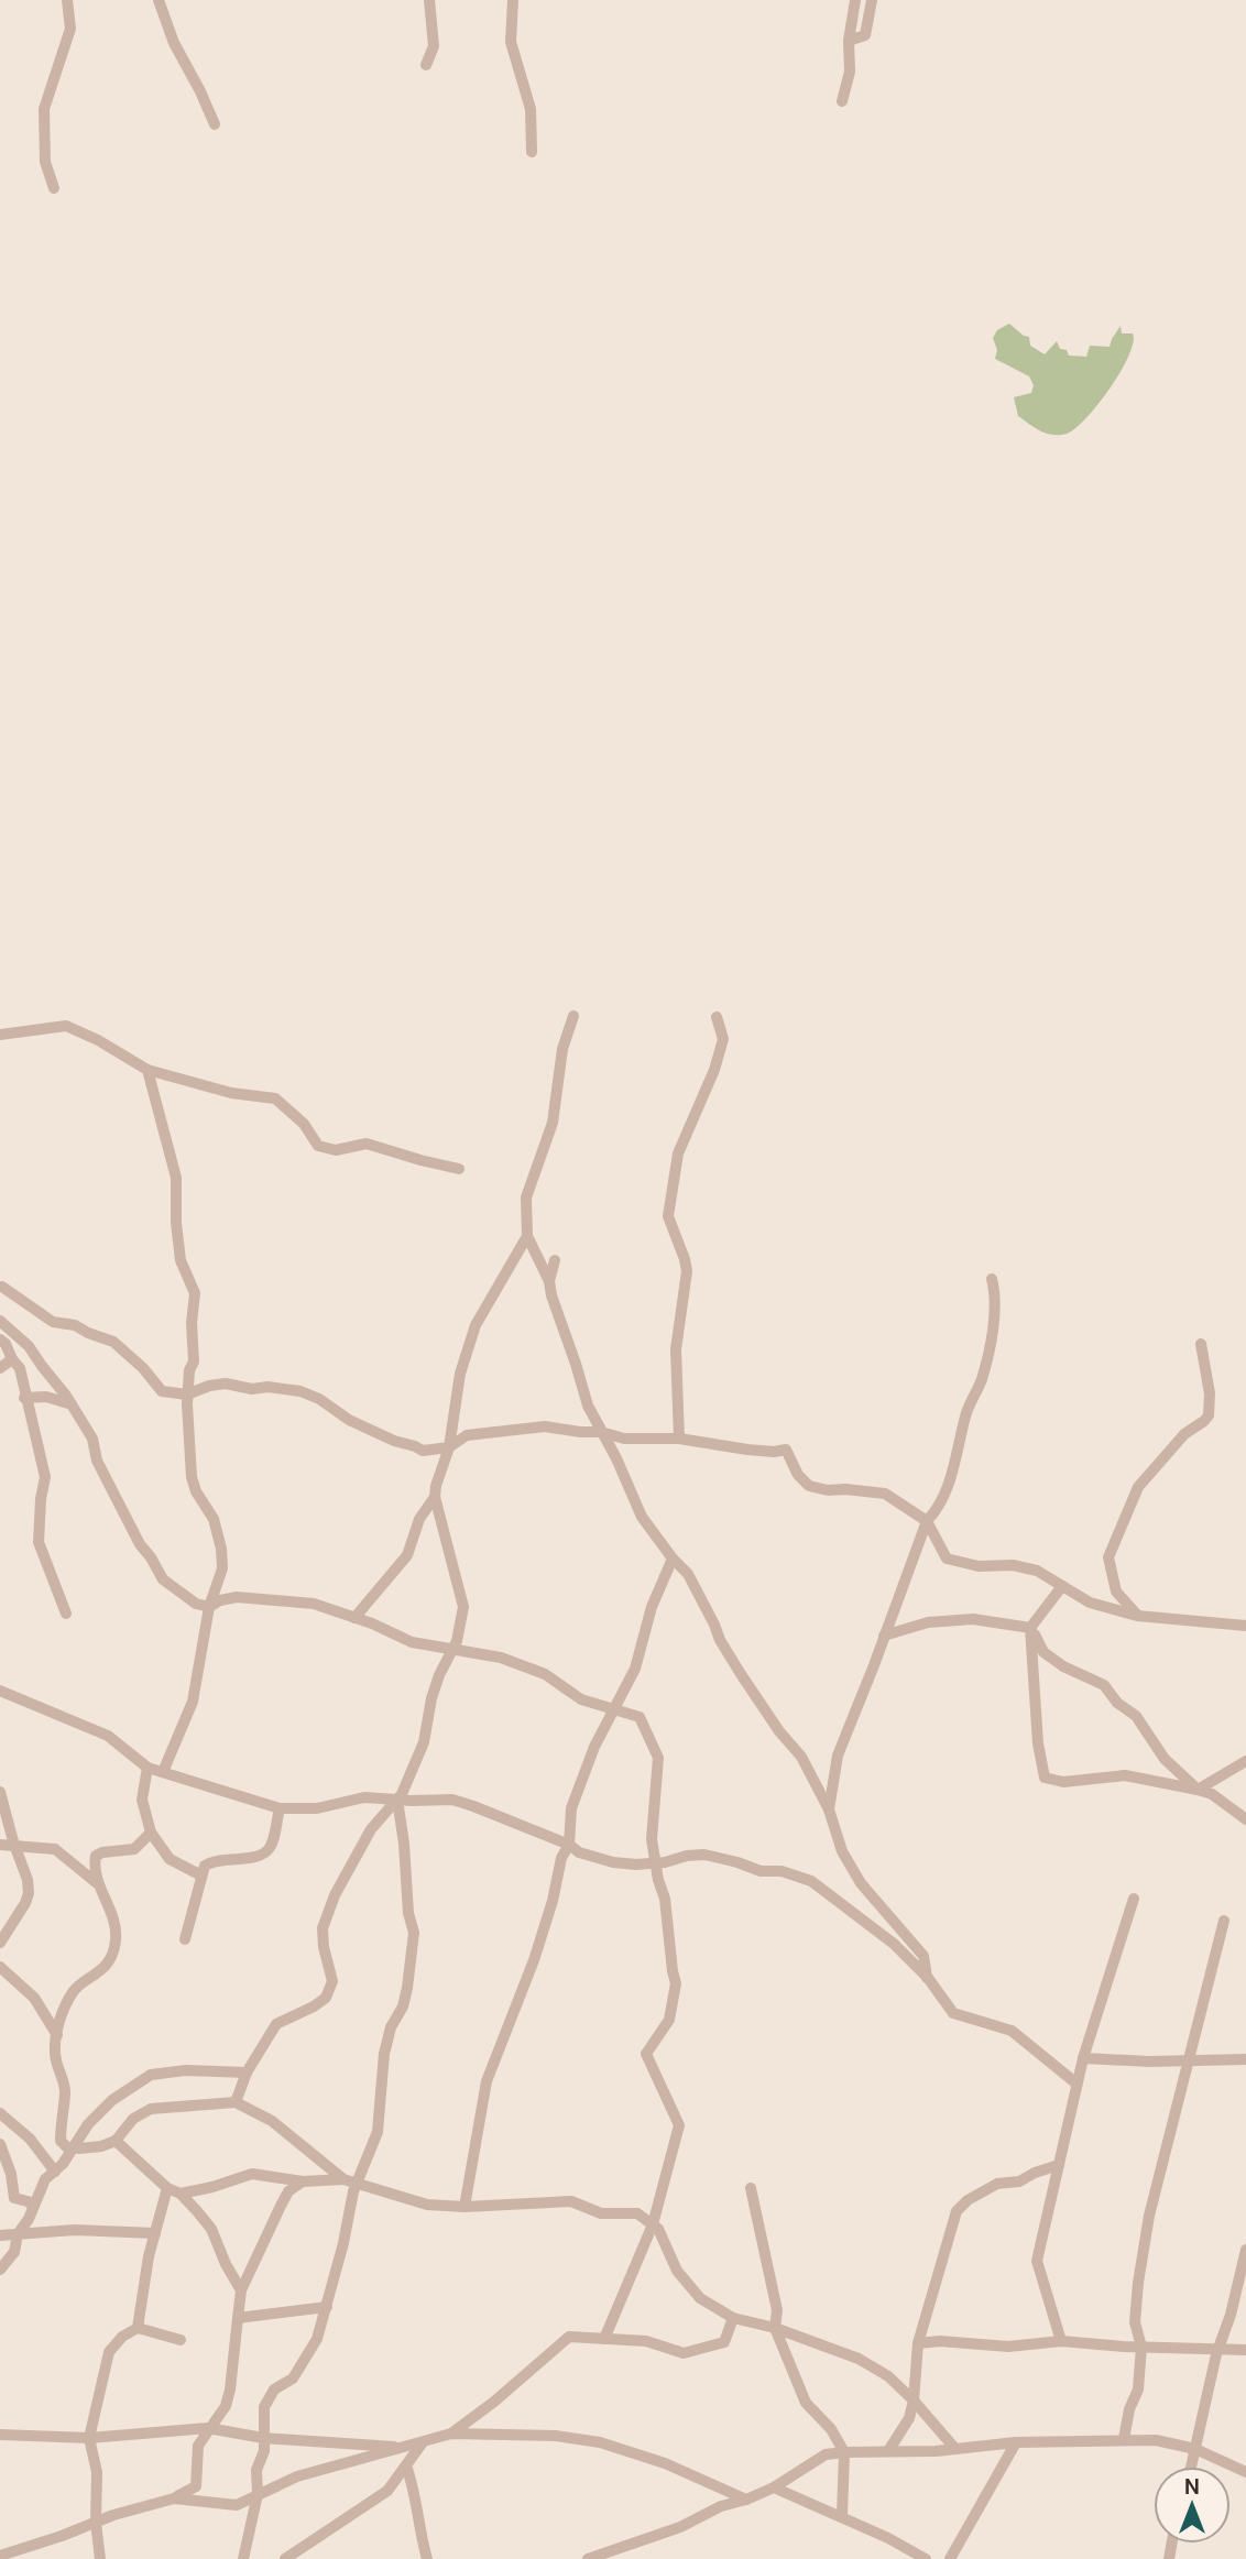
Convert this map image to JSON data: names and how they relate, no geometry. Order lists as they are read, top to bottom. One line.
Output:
{"north":"top"}
